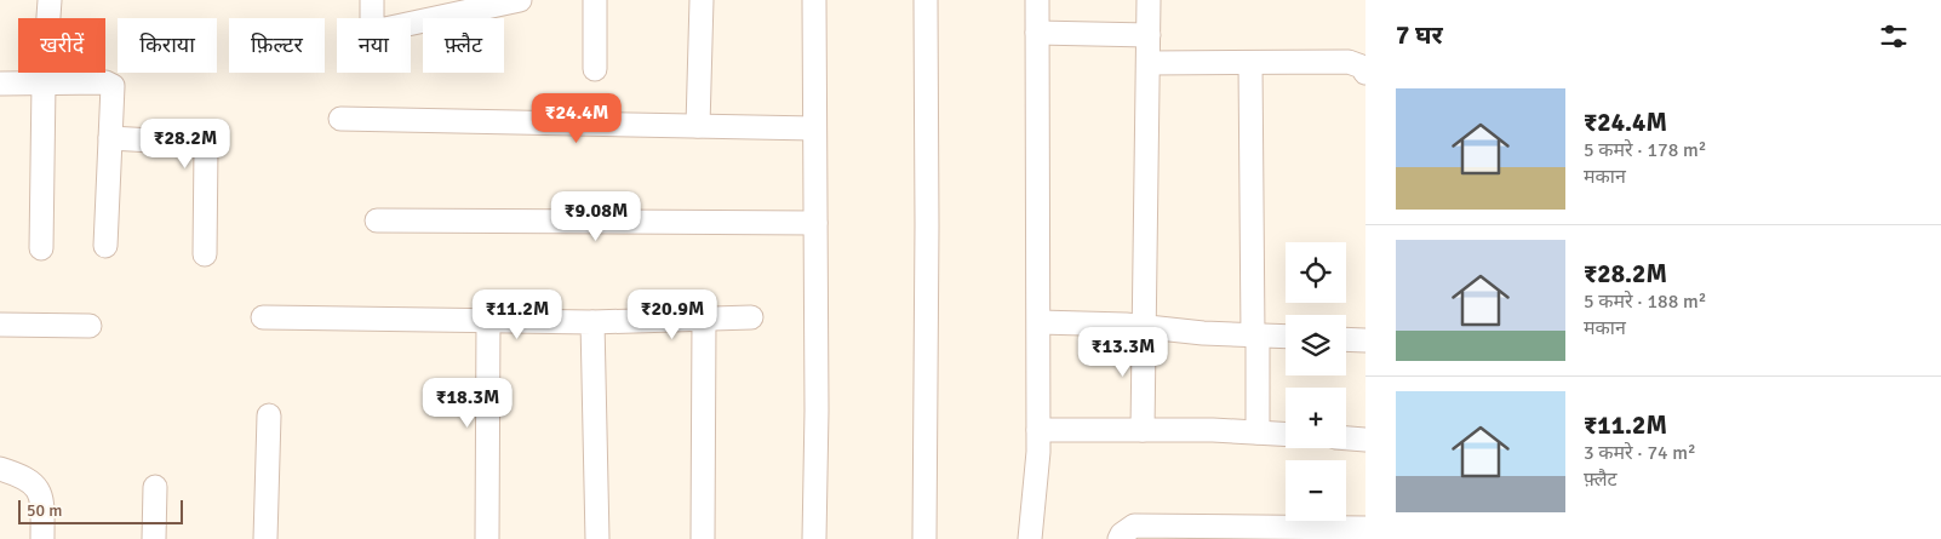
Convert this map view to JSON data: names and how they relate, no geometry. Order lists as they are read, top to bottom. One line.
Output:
{"scale_bar":"50 m","page":{"heading":"7 घर","chip":["खरीदें","किराया","फ़िल्टर","नया","फ़्लैट"],"list":[{"name":"₹24.4M","note":"5 कमरे · 178 m² · मकान"},{"name":"₹28.2M","note":"5 कमरे · 188 m² · मकान"},{"name":"₹11.2M","note":"3 कमरे · 74 m² · फ़्लैट"}],"price":["₹24.4M","₹28.2M","₹9.08M","₹11.2M","₹20.9M","₹13.3M","₹18.3M"],"map_buttons":["+","−"],"scale":"50 m"}}
